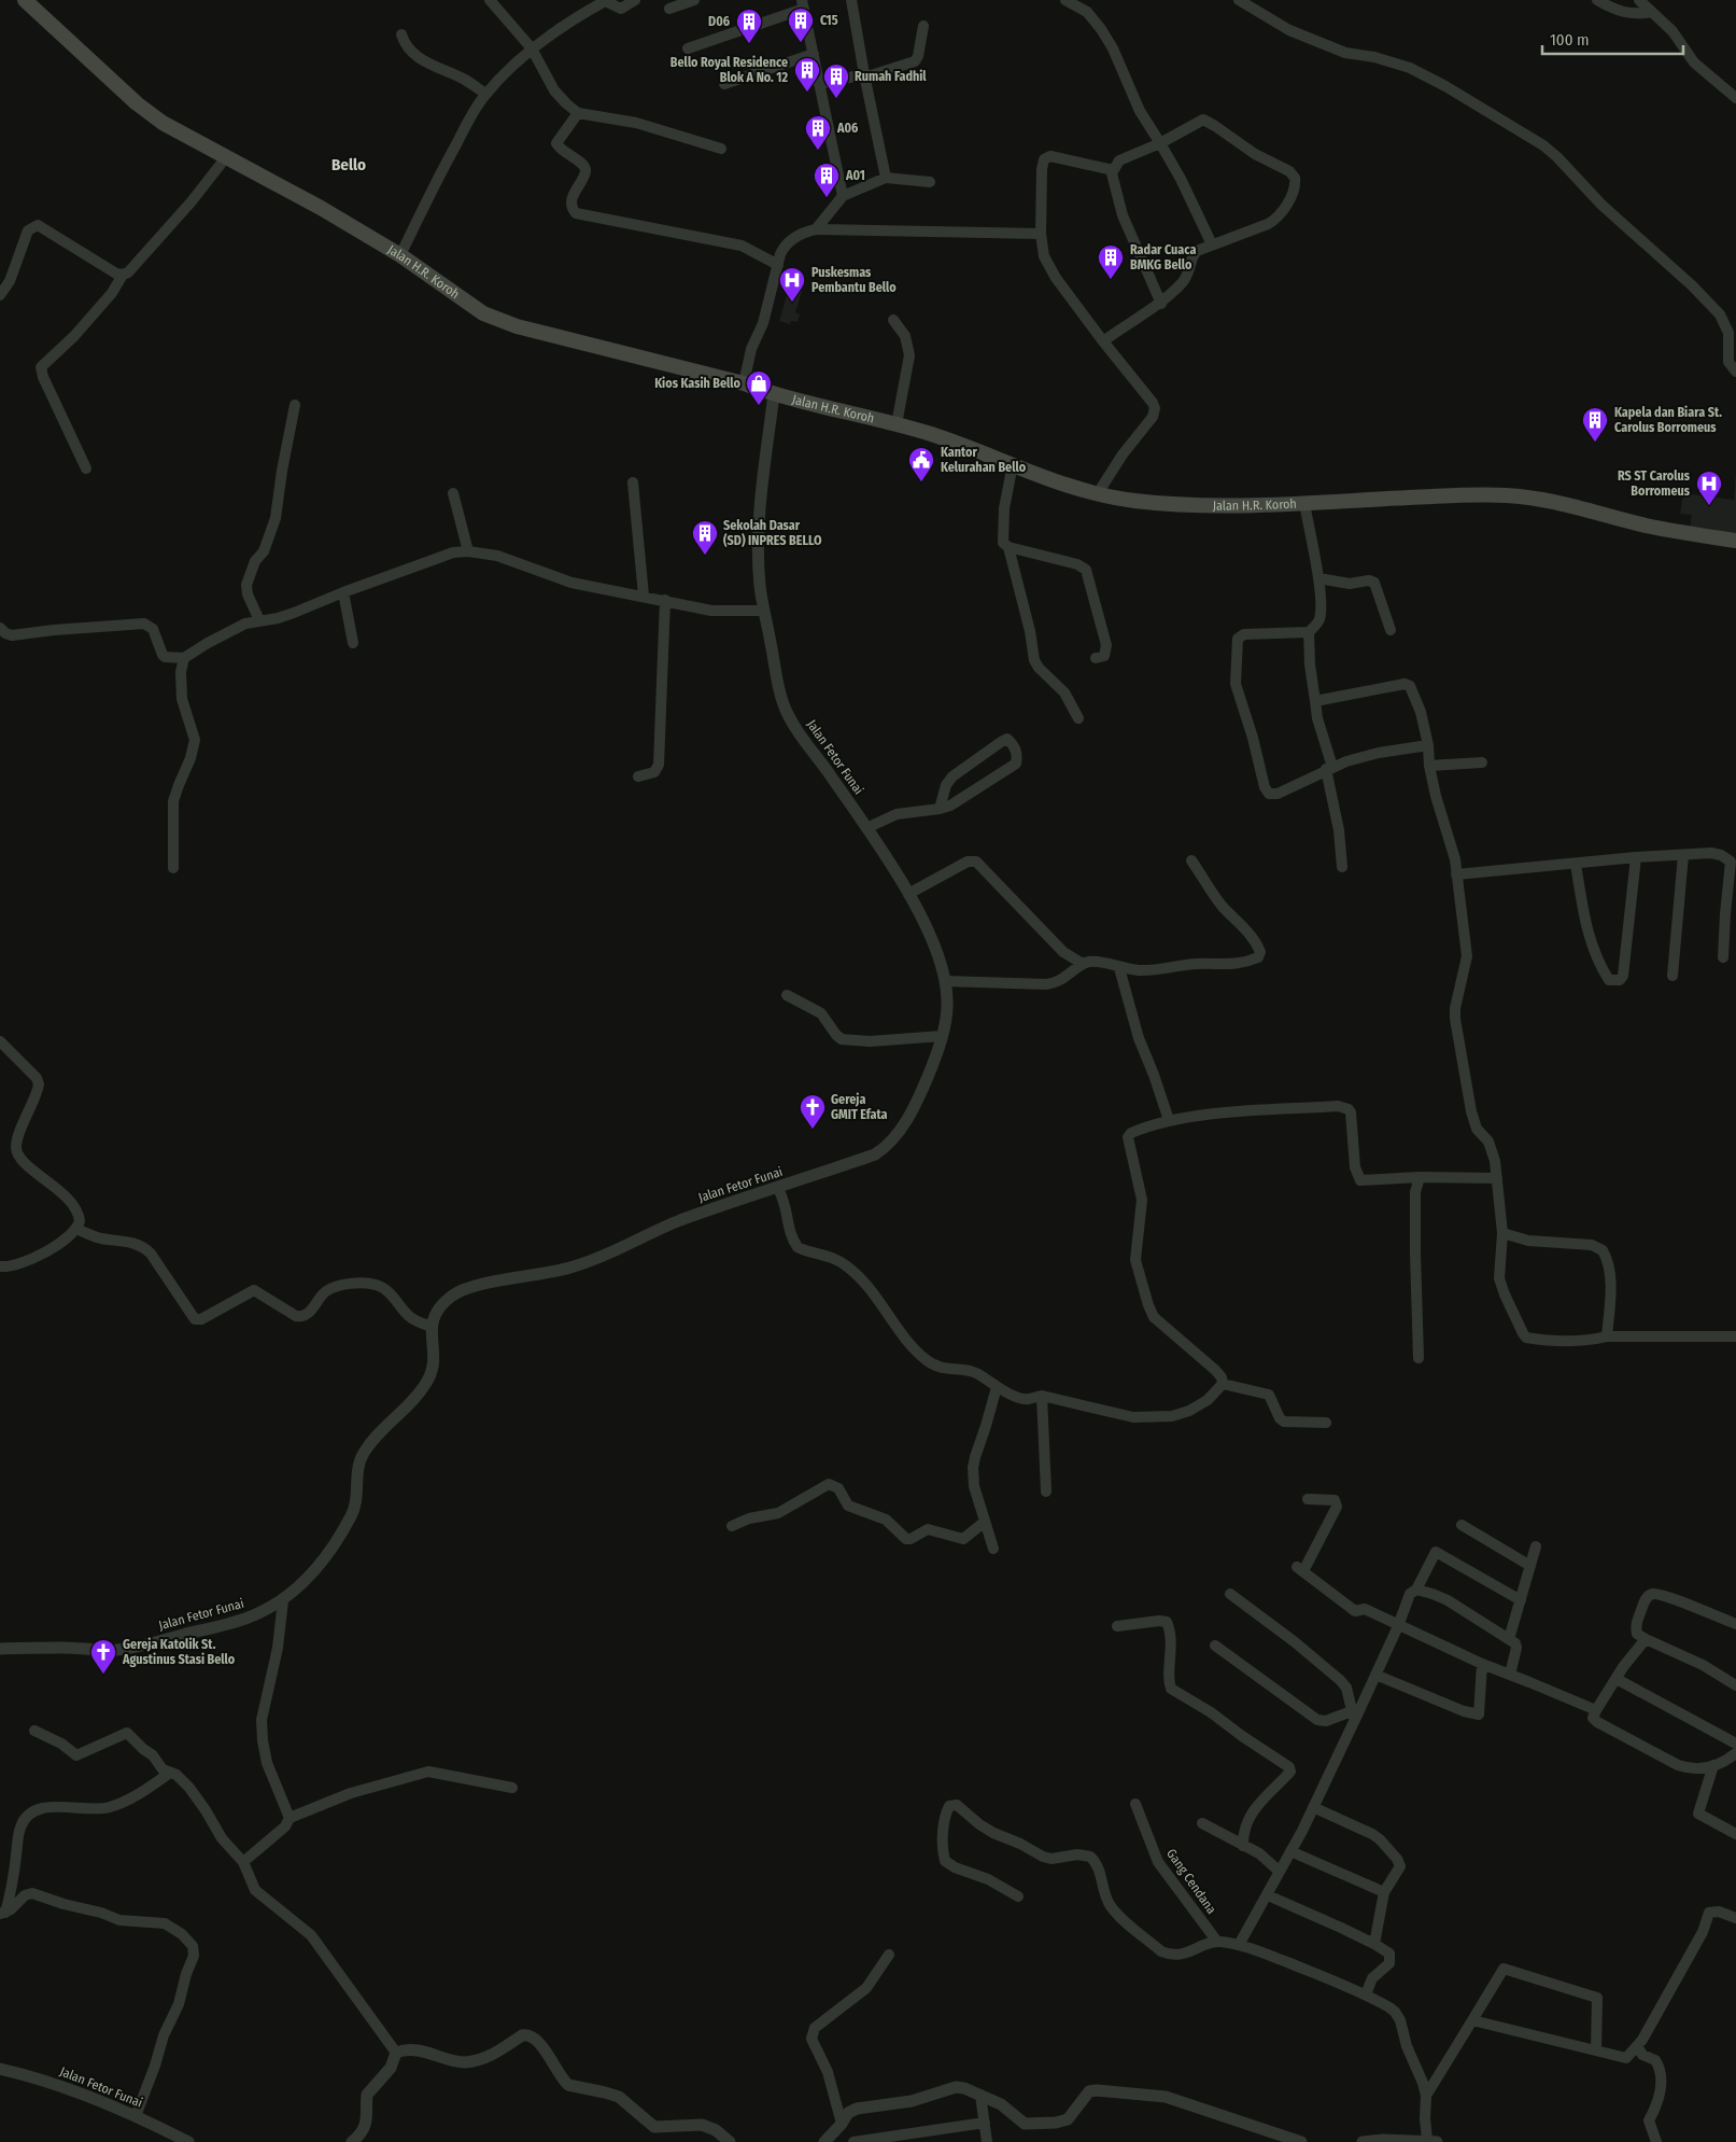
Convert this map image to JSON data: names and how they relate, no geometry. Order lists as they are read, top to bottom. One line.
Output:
{"streets":{"main road":["Jalan H.R. Koroh"],"street":["Jalan Fetor Funai","Gang Cendana"]},"crossings":[["Jalan H.R. Koroh","Jalan Fetor Funai"]],"districts":["Bello"],"places":{"building":["C15","D06","Bello Royal Residence Blok A No. 12","Rumah Fadhil","A06","A01","Radar Cuaca BMKG Bello","Kapela dan Biara St. Carolus Borromeus","Sekolah Dasar (SD) INPRES BELLO"],"hospital":["Puskesmas Pembantu Bello","RS ST Carolus Borromeus"],"shop":["Kios Kasih Bello"],"public building":["Kantor Kelurahan Bello"],"church":["Gereja GMIT Efata","Gereja Katolik St. Agustinus Stasi Bello"]},"scale_bar":"100 m"}
